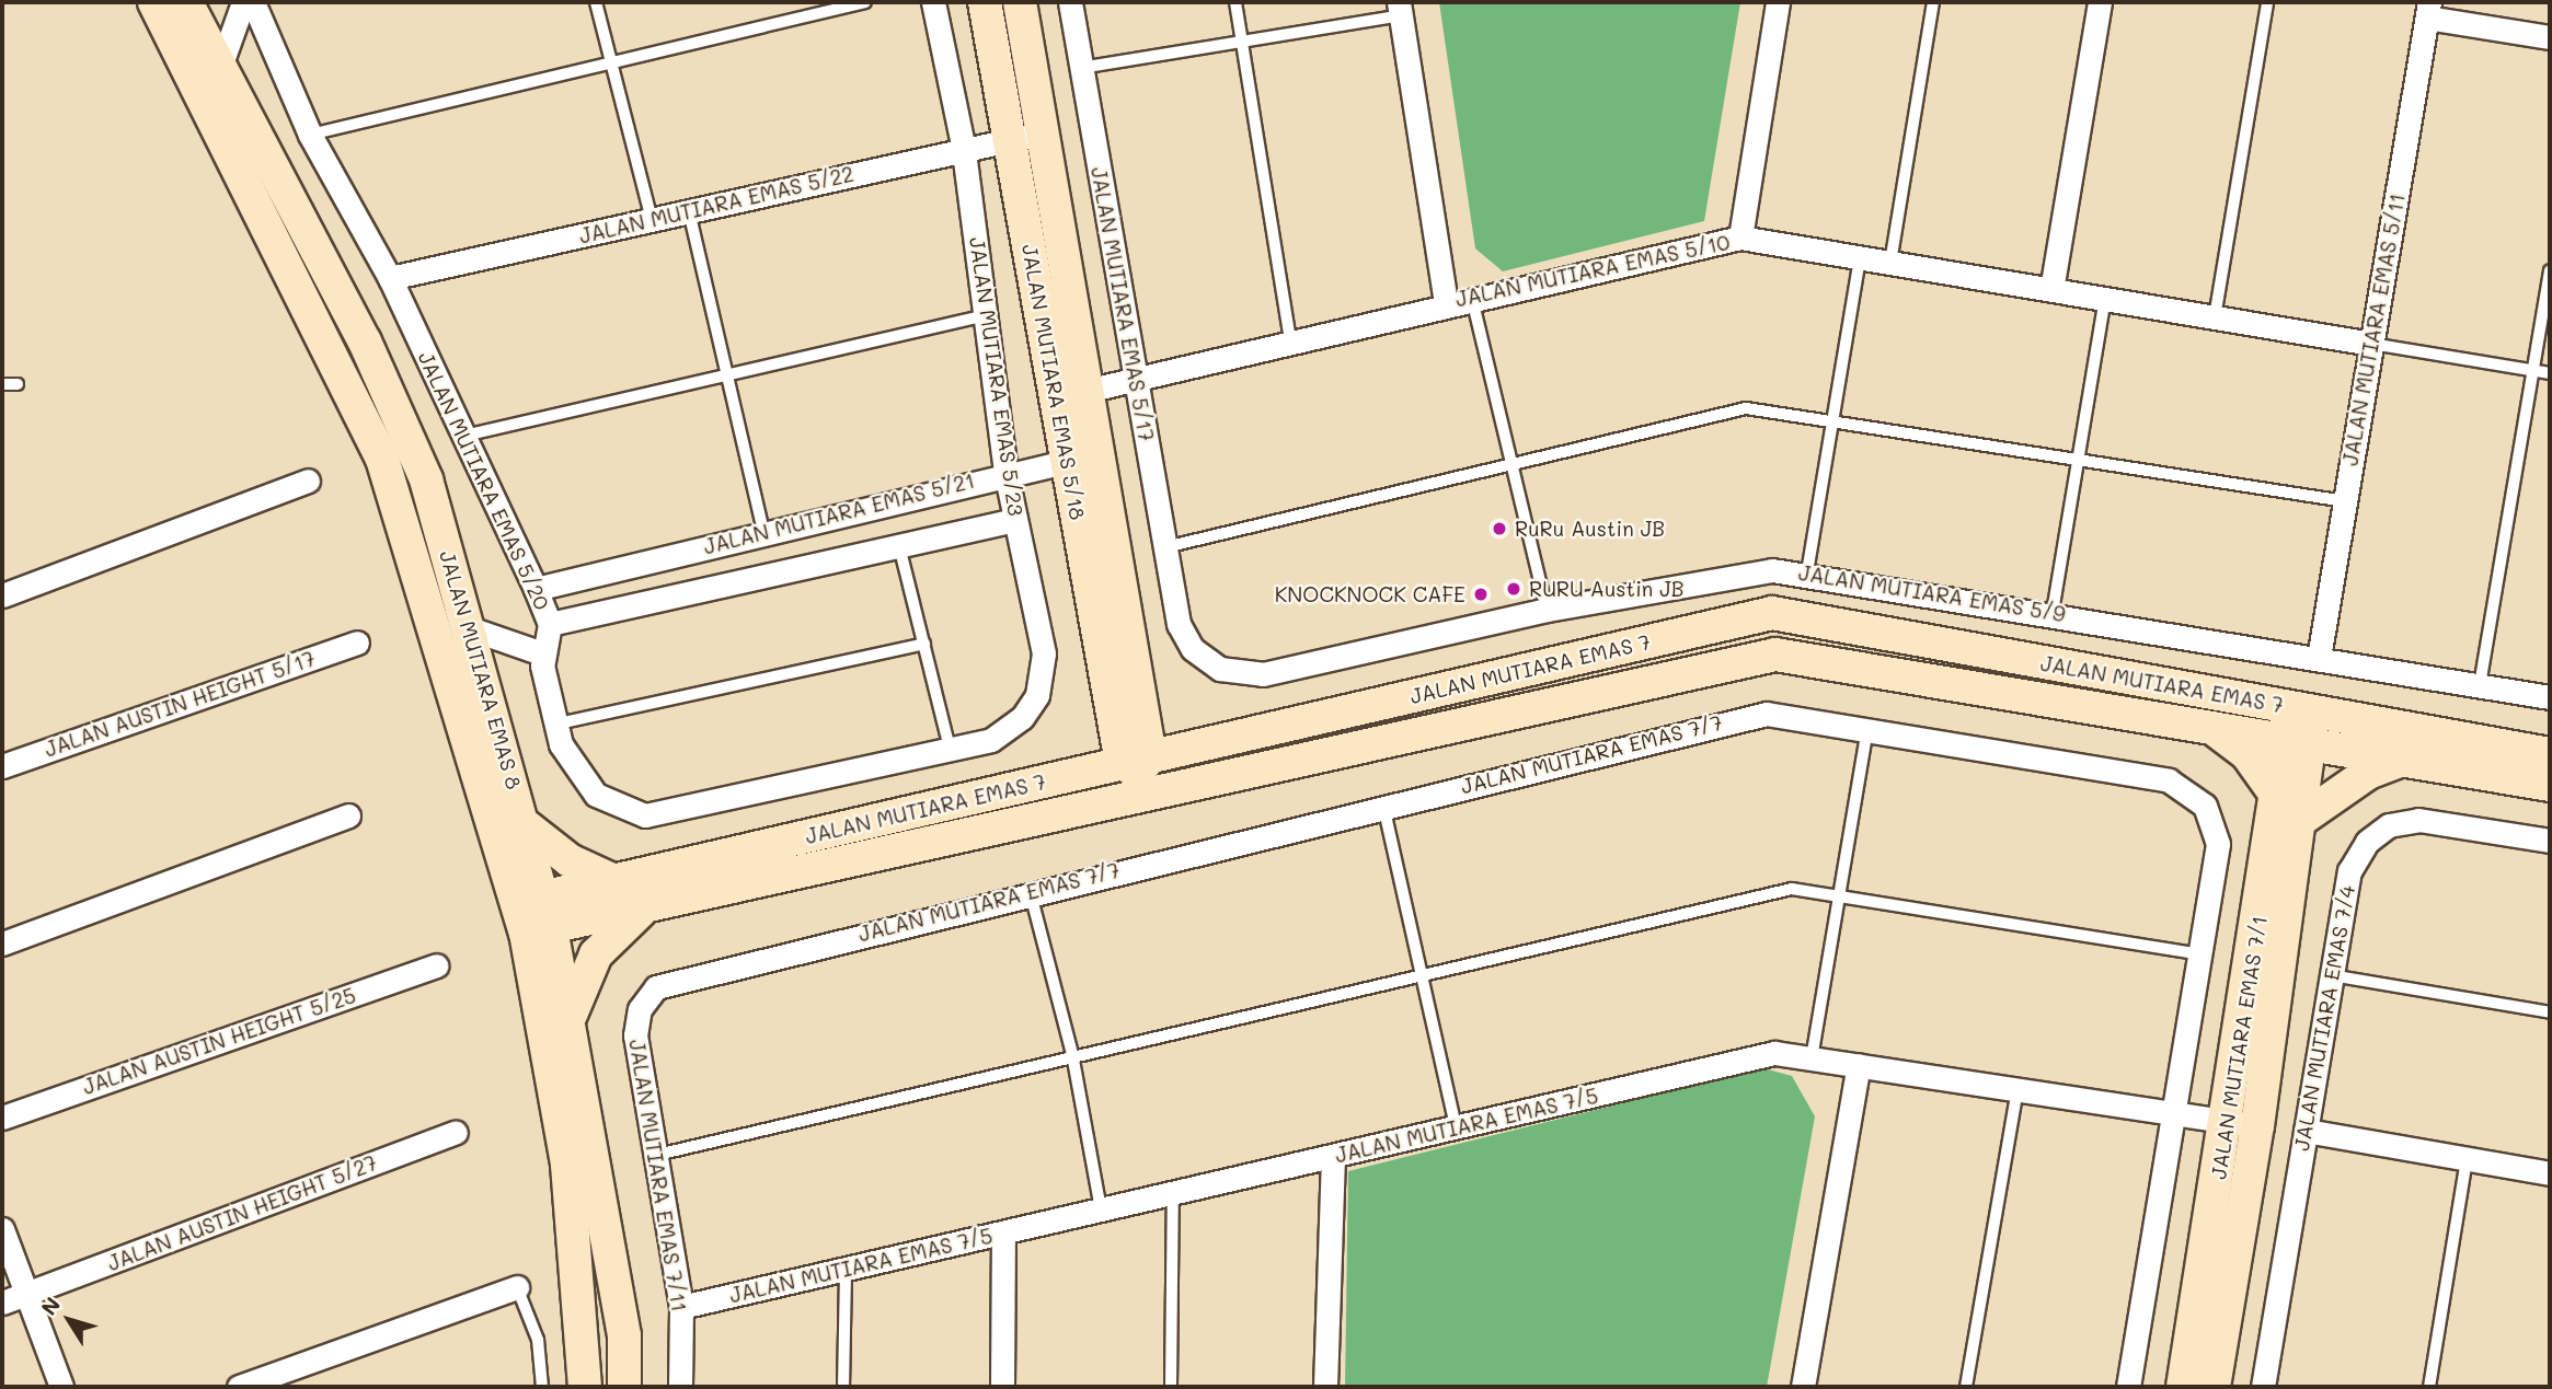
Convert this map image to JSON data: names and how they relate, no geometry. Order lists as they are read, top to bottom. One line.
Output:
{"streets":{"street":["JALAN MUTIARA EMAS 5/22","JALAN MUTIARA EMAS 5/10","JALAN MUTIARA EMAS 5/17","JALAN MUTIARA EMAS 5/11","JALAN MUTIARA EMAS 5/23","JALAN MUTIARA EMAS 5/18","JALAN MUTIARA EMAS 5/20","JALAN MUTIARA EMAS 5/21","JALAN MUTIARA EMAS 5/9","JALAN MUTIARA EMAS 7","JALAN MUTIARA EMAS 8","JALAN AUSTIN HEIGHT 5/17","JALAN MUTIARA EMAS 7/7","JALAN MUTIARA EMAS 7/4","JALAN AUSTIN HEIGHT 5/25","JALAN MUTIARA EMAS 7/1","JALAN MUTIARA EMAS 7/5","JALAN MUTIARA EMAS 7/11","JALAN AUSTIN HEIGHT 5/27"]},"crossings":[["JALAN MUTIARA EMAS 5/22","JALAN MUTIARA EMAS 5/23"],["JALAN MUTIARA EMAS 5/22","JALAN MUTIARA EMAS 5/18"],["JALAN MUTIARA EMAS 5/22","JALAN MUTIARA EMAS 5/20"],["JALAN MUTIARA EMAS 5/10","JALAN MUTIARA EMAS 5/17"],["JALAN MUTIARA EMAS 5/10","JALAN MUTIARA EMAS 5/11"],["JALAN MUTIARA EMAS 5/10","JALAN MUTIARA EMAS 5/18"],["JALAN MUTIARA EMAS 5/17","JALAN MUTIARA EMAS 5/9"],["JALAN MUTIARA EMAS 5/11","JALAN MUTIARA EMAS 5/9"],["JALAN MUTIARA EMAS 5/23","JALAN MUTIARA EMAS 5/20"],["JALAN MUTIARA EMAS 5/23","JALAN MUTIARA EMAS 5/21"],["JALAN MUTIARA EMAS 5/18","JALAN MUTIARA EMAS 5/21"],["JALAN MUTIARA EMAS 5/18","JALAN MUTIARA EMAS 7"],["JALAN MUTIARA EMAS 5/20","JALAN MUTIARA EMAS 5/21"],["JALAN MUTIARA EMAS 7","JALAN MUTIARA EMAS 8"],["JALAN MUTIARA EMAS 7","JALAN MUTIARA EMAS 7/1"],["JALAN MUTIARA EMAS 7/7","JALAN MUTIARA EMAS 7/5"],["JALAN MUTIARA EMAS 7/7","JALAN MUTIARA EMAS 7/11"],["JALAN MUTIARA EMAS 7/1","JALAN MUTIARA EMAS 7/5"],["JALAN MUTIARA EMAS 7/5","JALAN MUTIARA EMAS 7/11"]],"places":["RuRu Austin JB","RURU Austin JB","KNOCKNOCK CAFE"],"north":"top left"}
